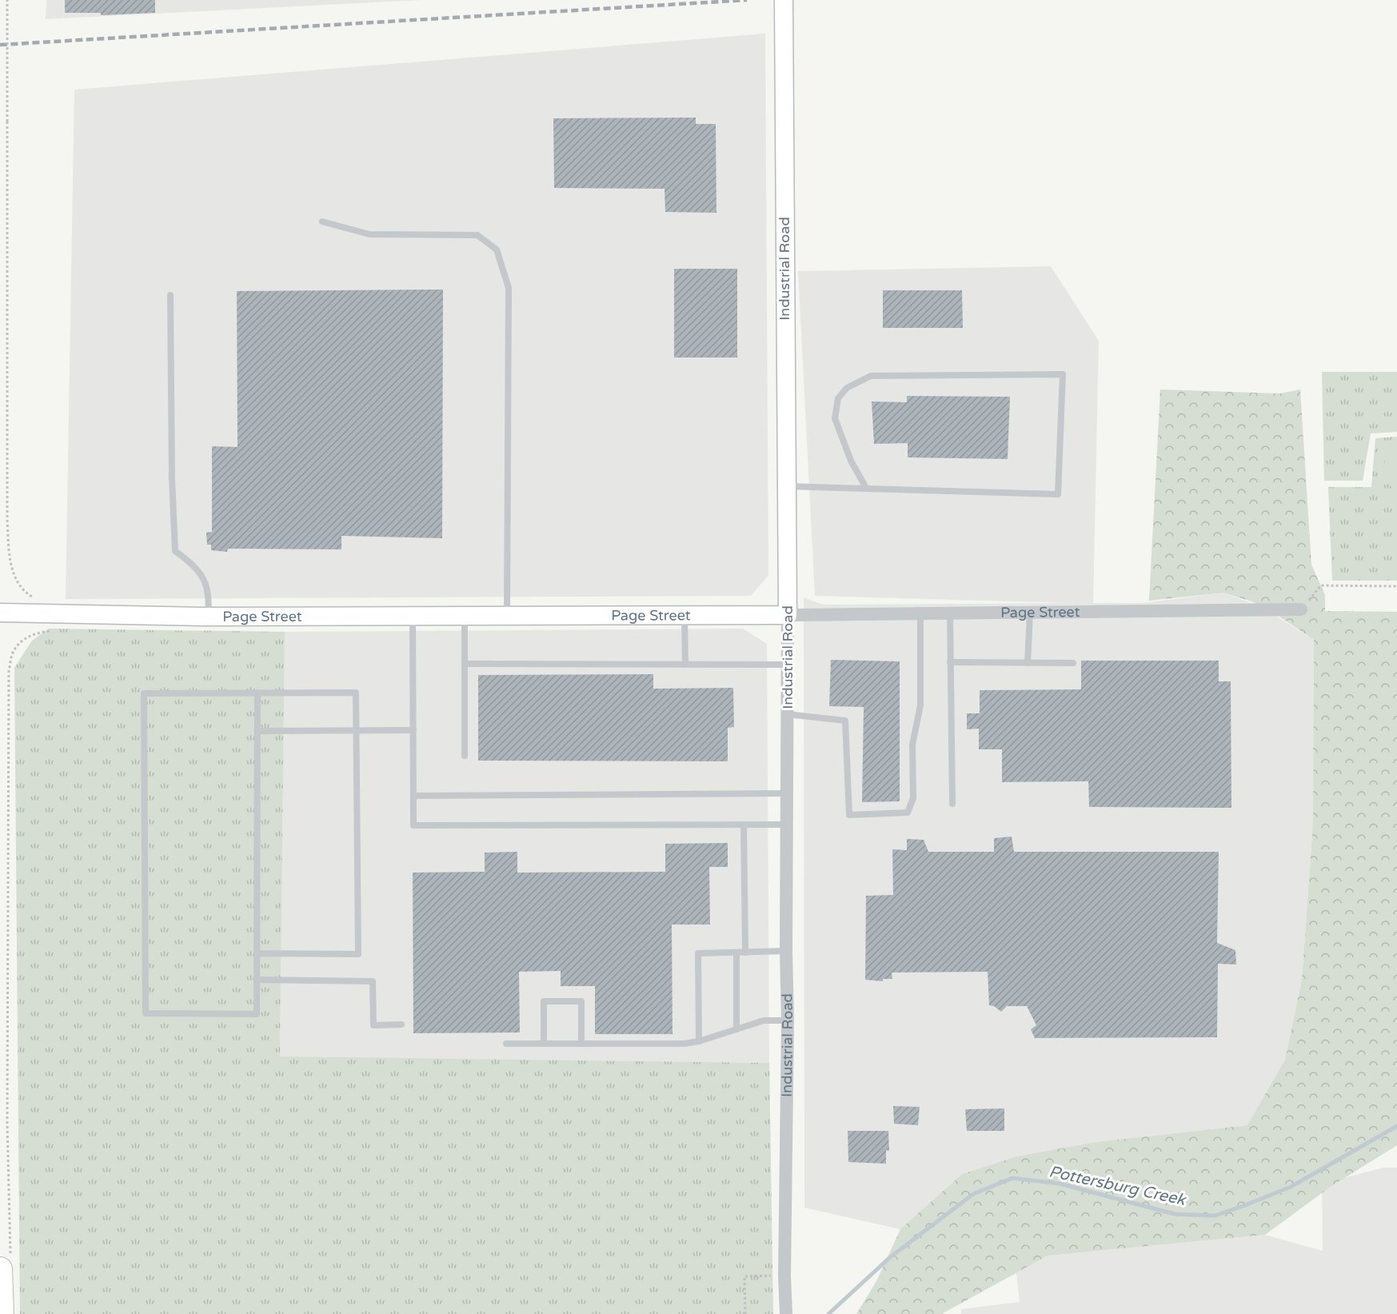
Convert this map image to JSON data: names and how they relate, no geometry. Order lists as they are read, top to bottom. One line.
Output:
{"streets":{"street":["Industrial Road","Page Street"]},"crossings":[["Industrial Road","Page Street"]],"water":["Pottersburg Creek"]}
